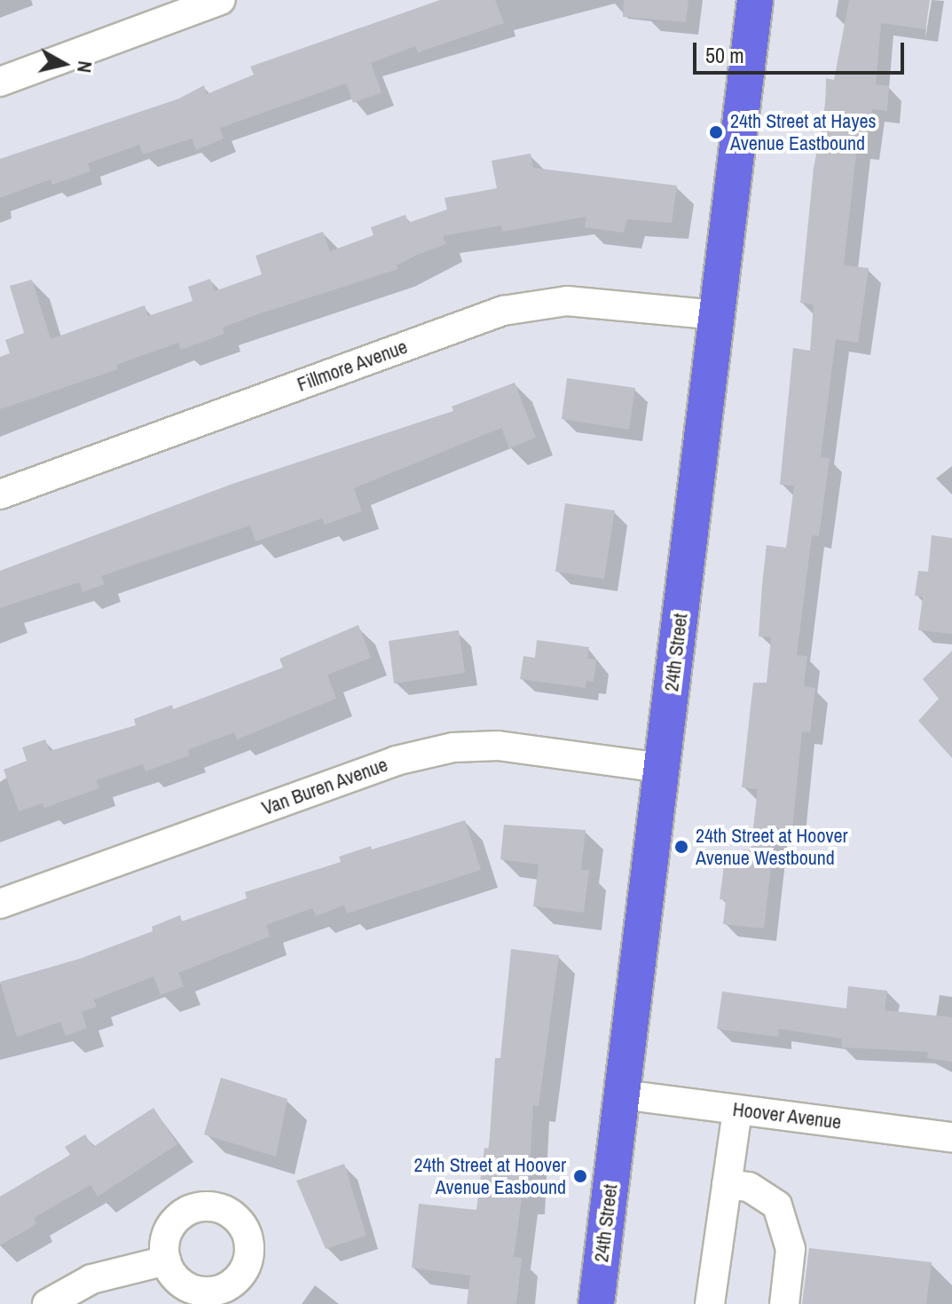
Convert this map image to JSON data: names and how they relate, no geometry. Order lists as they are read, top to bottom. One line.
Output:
{"streets":{"main road":["24th Street"],"street":["Fillmore Avenue","Van Buren Avenue","Hoover Avenue"]},"crossings":[["Fillmore Avenue","24th Street"],["24th Street","Van Buren Avenue"],["24th Street","Hoover Avenue"]],"places":["24th Street at Hayes Avenue Eastbound","24th Street at Hoover Avenue Westbound","24th Street at Hoover Avenue Easbound"],"scale_bar":"50 m","north":"right"}
